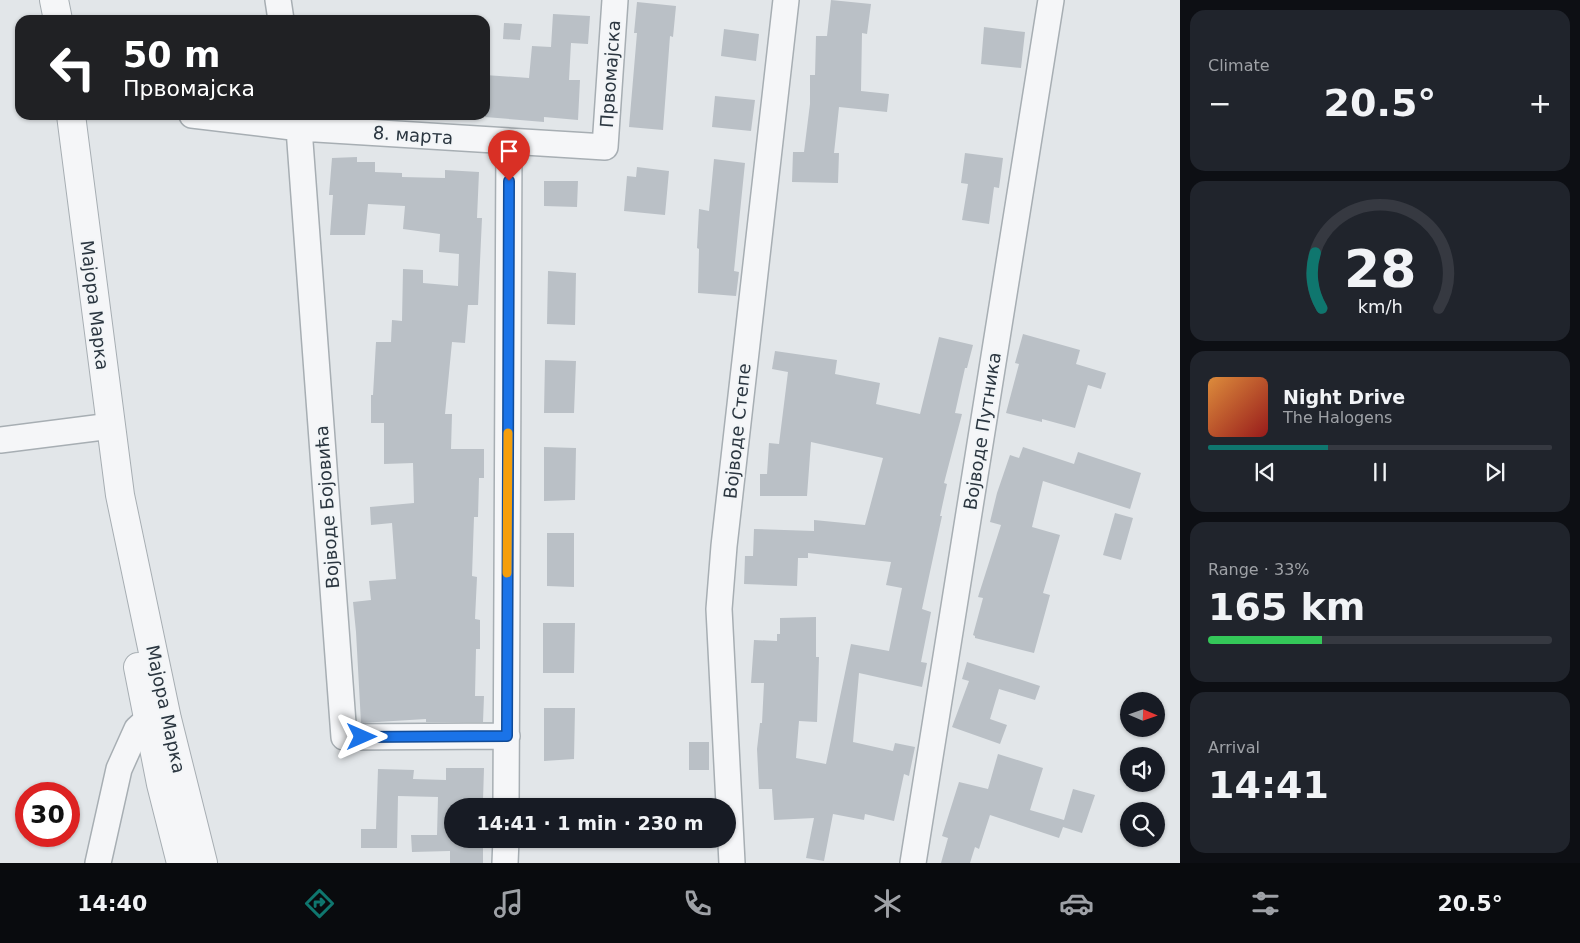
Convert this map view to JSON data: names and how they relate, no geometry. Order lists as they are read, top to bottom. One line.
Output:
{"streets":{"street":["Првомајска","8. марта","Мајора Марка","Војводе Степе","Војводе Путника","Војводе Бојовића"]},"crossings":[["Првомајска","8. марта"],["8. марта","Војводе Бојовића"]],"north":"right","page":{"tile":["Climate",["Range · 33%","165 km"],["Arrival","14:41"]],"turn":["50 m","Првомајска"],"heat":["−","20.5°","+"],"song":["Night Drive","The Halogens"],"limit":"30","trip":"14:41 · 1 min · 230 m","tabs":["14:40","20.5°"],"gauge":["28","km/h"]}}
